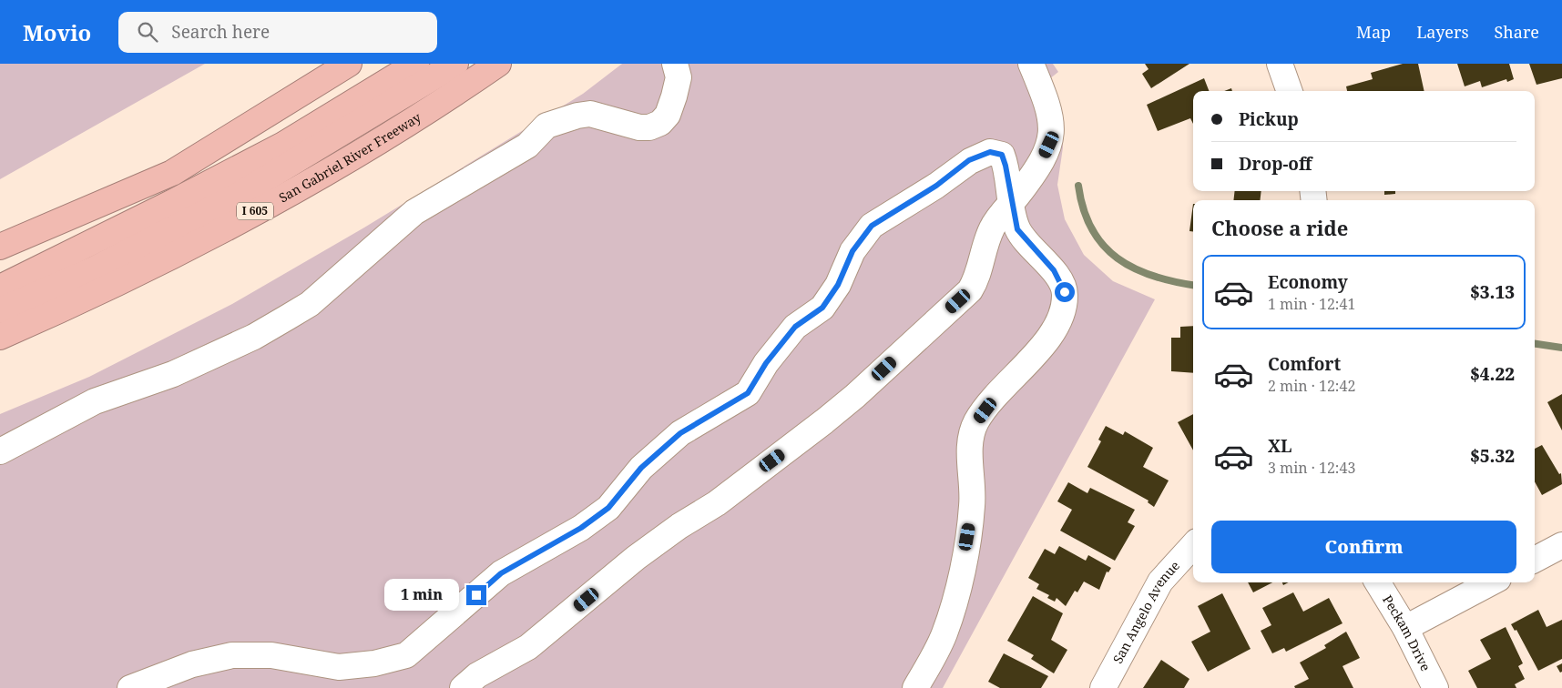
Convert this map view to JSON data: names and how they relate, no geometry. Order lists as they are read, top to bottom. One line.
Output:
{"streets":{"highway":["San Gabriel River Freeway","I 605"],"street":["San Angelo Avenue","Peckam Drive"]},"page":{"header":"Movio","search":"Search here","nav":["Map","Layers","Share"],"banner":["Pickup","Drop-off"],"heading":"Choose a ride","list":[{"name":"Economy","note":"1 min · 12:41","value":"$3.13"},{"name":"Comfort","note":"2 min · 12:42","value":"$4.22"},{"name":"XL","note":"3 min · 12:43","value":"$5.32"}],"buttons":"Confirm","bubble":"1 min"}}
